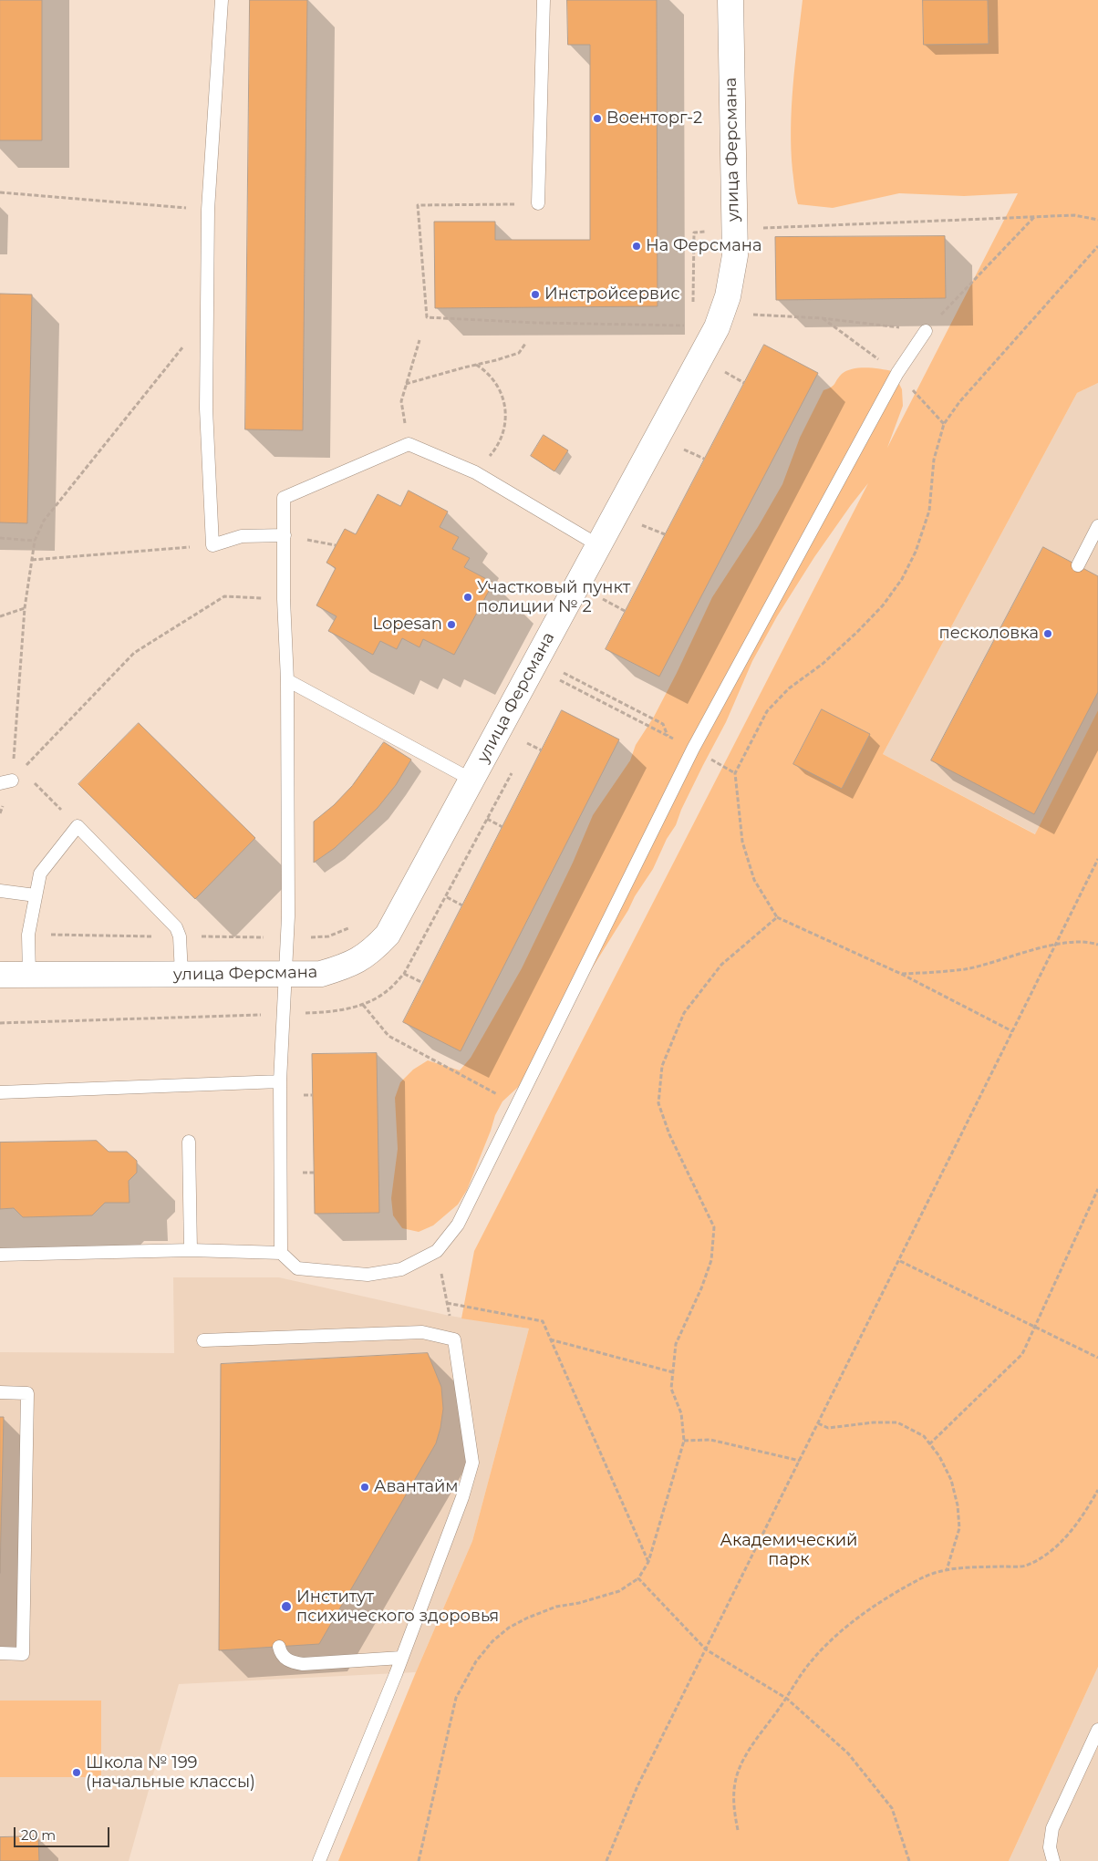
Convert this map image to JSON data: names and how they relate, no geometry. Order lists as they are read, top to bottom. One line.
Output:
{"streets":{"street":["улица Ферсмана"]},"parks":["Академический парк"],"places":["Военторг-2","На Ферсмана","Инстройсервис","Участковый пункт полиции № 2","Lopesan","песколовка","Авантайм","Институт психического здоровья","Школа № 199 (начальные классы)"],"scale_bar":"20 m"}
